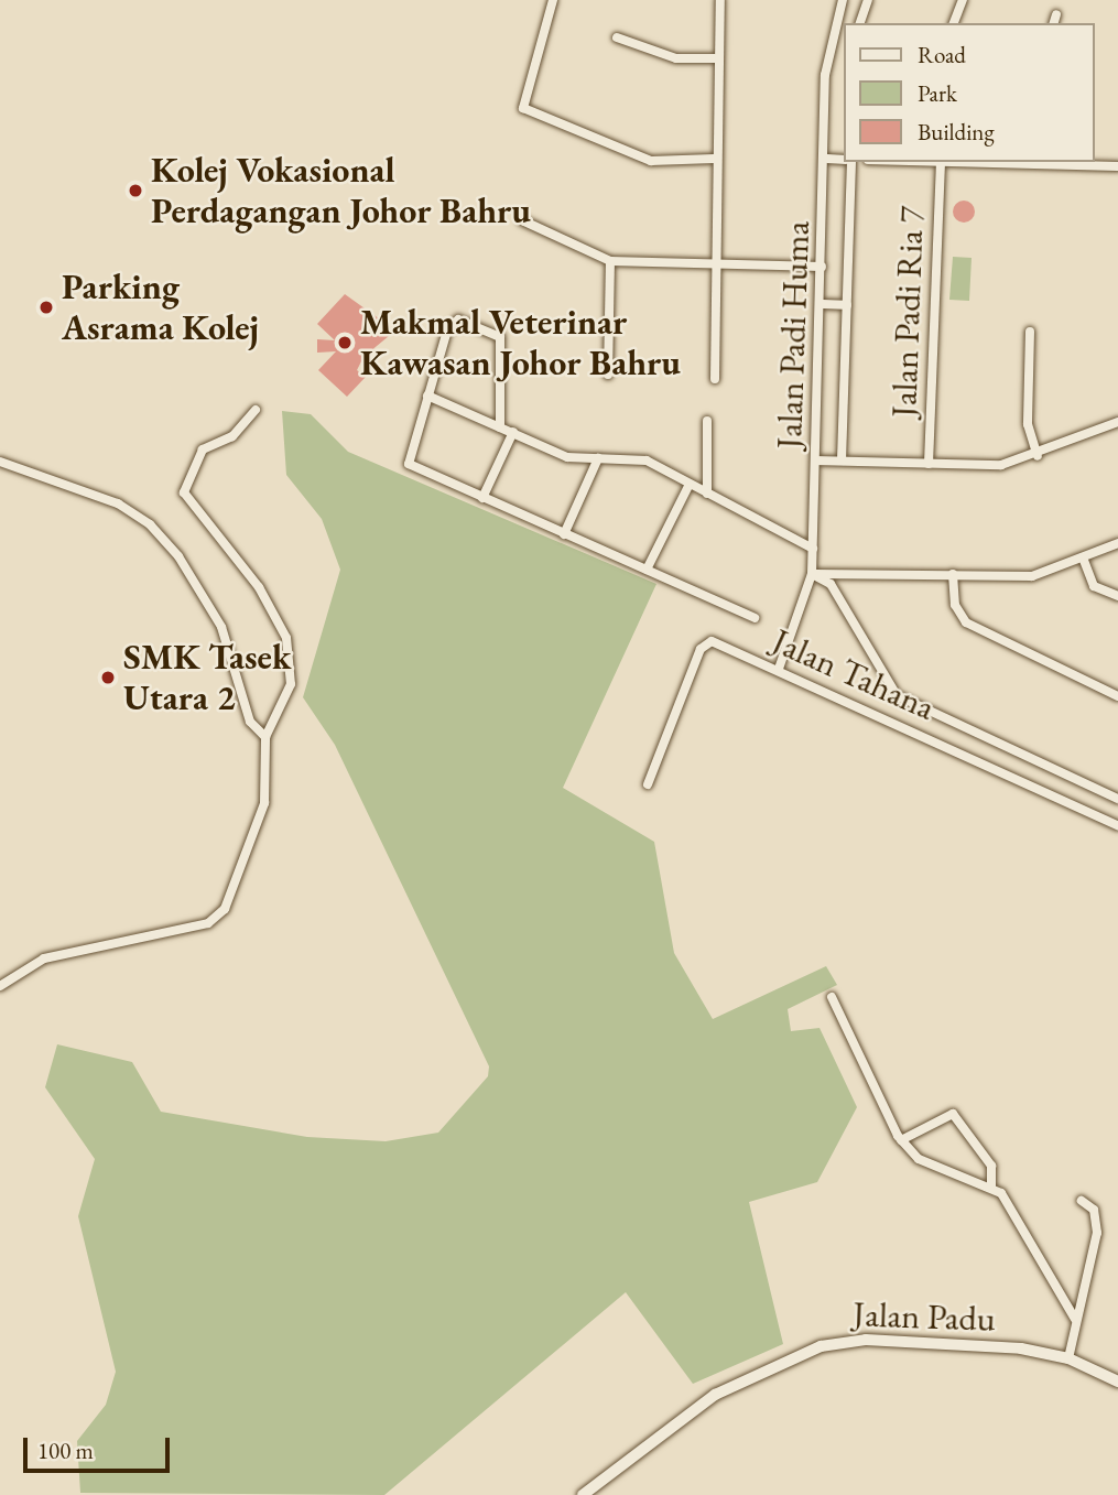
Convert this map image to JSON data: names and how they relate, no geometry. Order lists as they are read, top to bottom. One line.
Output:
{"streets":{"street":["Jalan Padi Ria 7","Jalan Padi Huma","Jalan Tahana","Jalan Padu"]},"crossings":[["Jalan Padi Huma","Jalan Tahana"]],"places":["Kolej Vokasional Perdagangan Johor Bahru","Parking Asrama Kolej","Makmal Veterinar Kawasan Johor Bahru","SMK Tasek Utara 2"],"legend":["Road","Park","Building"],"scale_bar":"100 m"}
